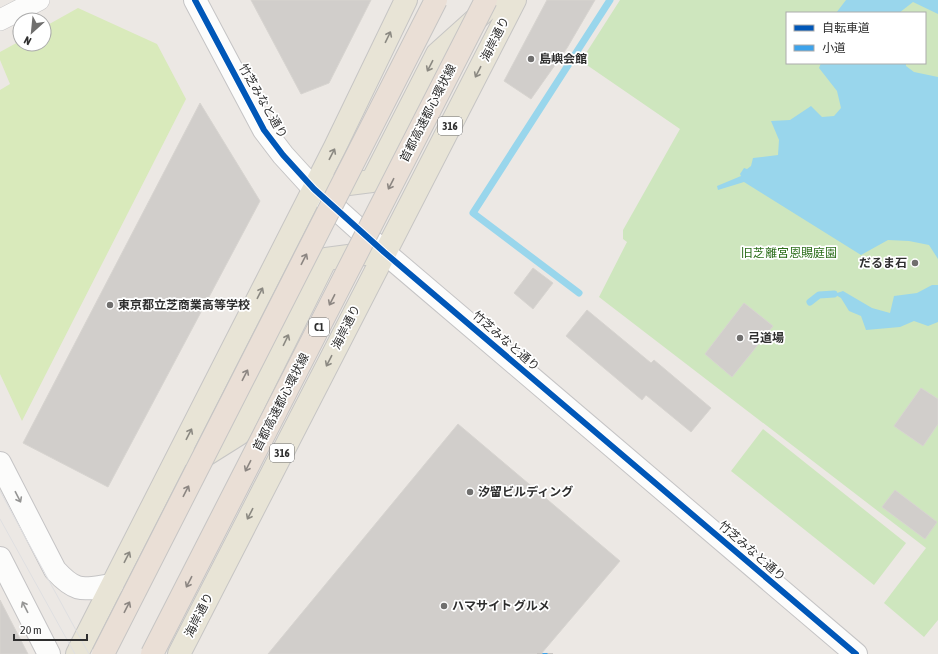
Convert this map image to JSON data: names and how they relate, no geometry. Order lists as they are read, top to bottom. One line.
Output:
{"streets":{"highway":["首都高速都心環状線","C1"],"main road":["海岸通り","316"],"street":["竹芝みなと通り"]},"crossings":[["海岸通り","竹芝みなと通り"]],"parks":["旧芝離宮恩賜庭園"],"places":["島嶼会館","だるま石","東京都立芝商業高等学校","弓道場","汐留ビルディング","ハマサイト グルメ"],"legend":["自転車道","小道"],"scale_bar":"20 m","north":"bottom left"}
